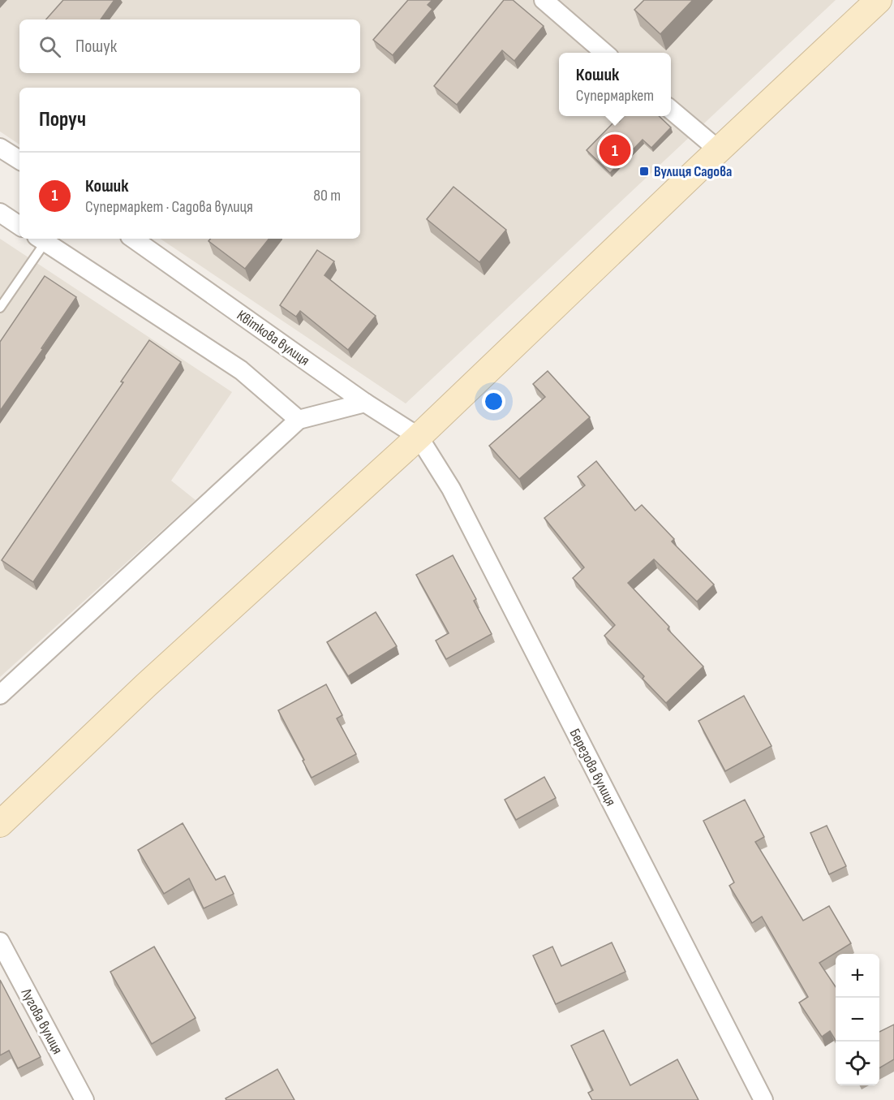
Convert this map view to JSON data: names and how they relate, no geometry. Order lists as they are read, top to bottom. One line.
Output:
{"streets":{"street":["Квіткова вулиця","Березова вулиця","Лугова вулиця"]},"crossings":[["Квіткова вулиця","Березова вулиця"]],"places":{"transit":["Вулиця Садова"]},"page":{"search":"Пошук","popup":["Кошик","Супермаркет"],"heading":"Поруч","pins":"1","list":[{"mark":"1","name":"Кошик","note":"Супермаркет · Садова вулиця","value":"80 m"}],"map_buttons":["+","−"]}}
